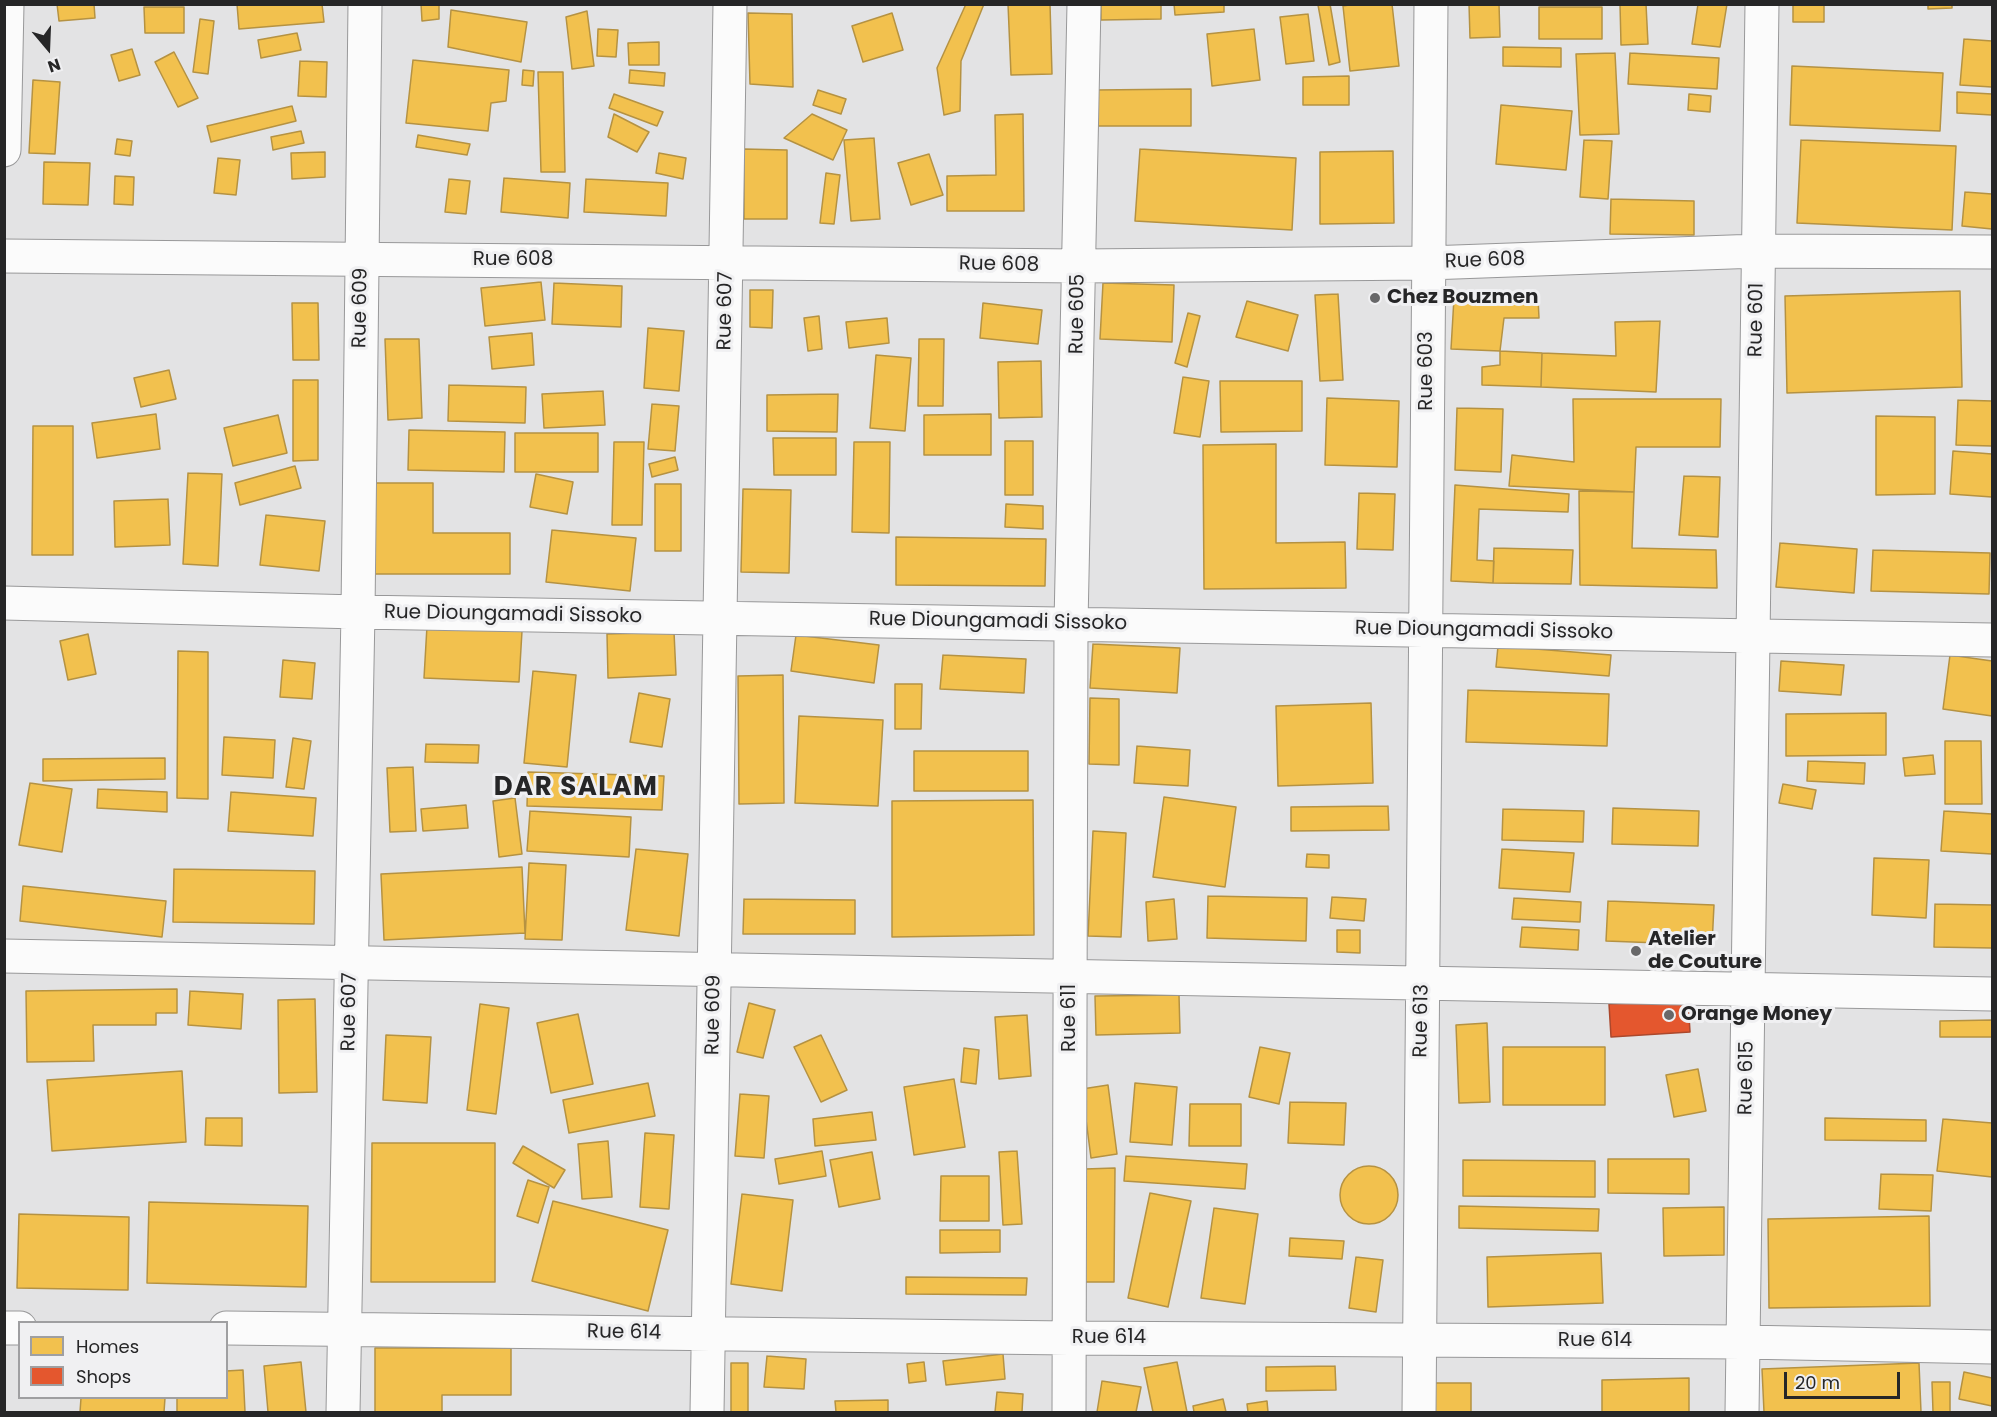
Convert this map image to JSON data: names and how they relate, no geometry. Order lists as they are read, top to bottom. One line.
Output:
{"streets":{"street":["Rue 608","Rue 609","Rue 607","Rue 605","Rue 601","Rue 603","Rue Dioungamadi Sissoko","Rue 611","Rue 613","Rue 615","Rue 614"]},"crossings":[["Rue 608","Rue 609"],["Rue 608","Rue 607"],["Rue 608","Rue 605"],["Rue 608","Rue 601"],["Rue 608","Rue 603"],["Rue 609","Rue 607"],["Rue 609","Rue Dioungamadi Sissoko"],["Rue 609","Rue 614"],["Rue 607","Rue Dioungamadi Sissoko"],["Rue 607","Rue 614"],["Rue 605","Rue Dioungamadi Sissoko"],["Rue 605","Rue 611"],["Rue 601","Rue Dioungamadi Sissoko"],["Rue 601","Rue 615"],["Rue 603","Rue Dioungamadi Sissoko"],["Rue 603","Rue 613"],["Rue Dioungamadi Sissoko","Rue 611"],["Rue Dioungamadi Sissoko","Rue 613"],["Rue Dioungamadi Sissoko","Rue 615"],["Rue 611","Rue 614"],["Rue 613","Rue 614"],["Rue 615","Rue 614"]],"districts":["DAR SALAM"],"places":["Chez Bouzmen","Atelier de Couture","Orange Money"],"legend":["Homes","Shops"],"scale_bar":"20 m","north":"bottom"}
